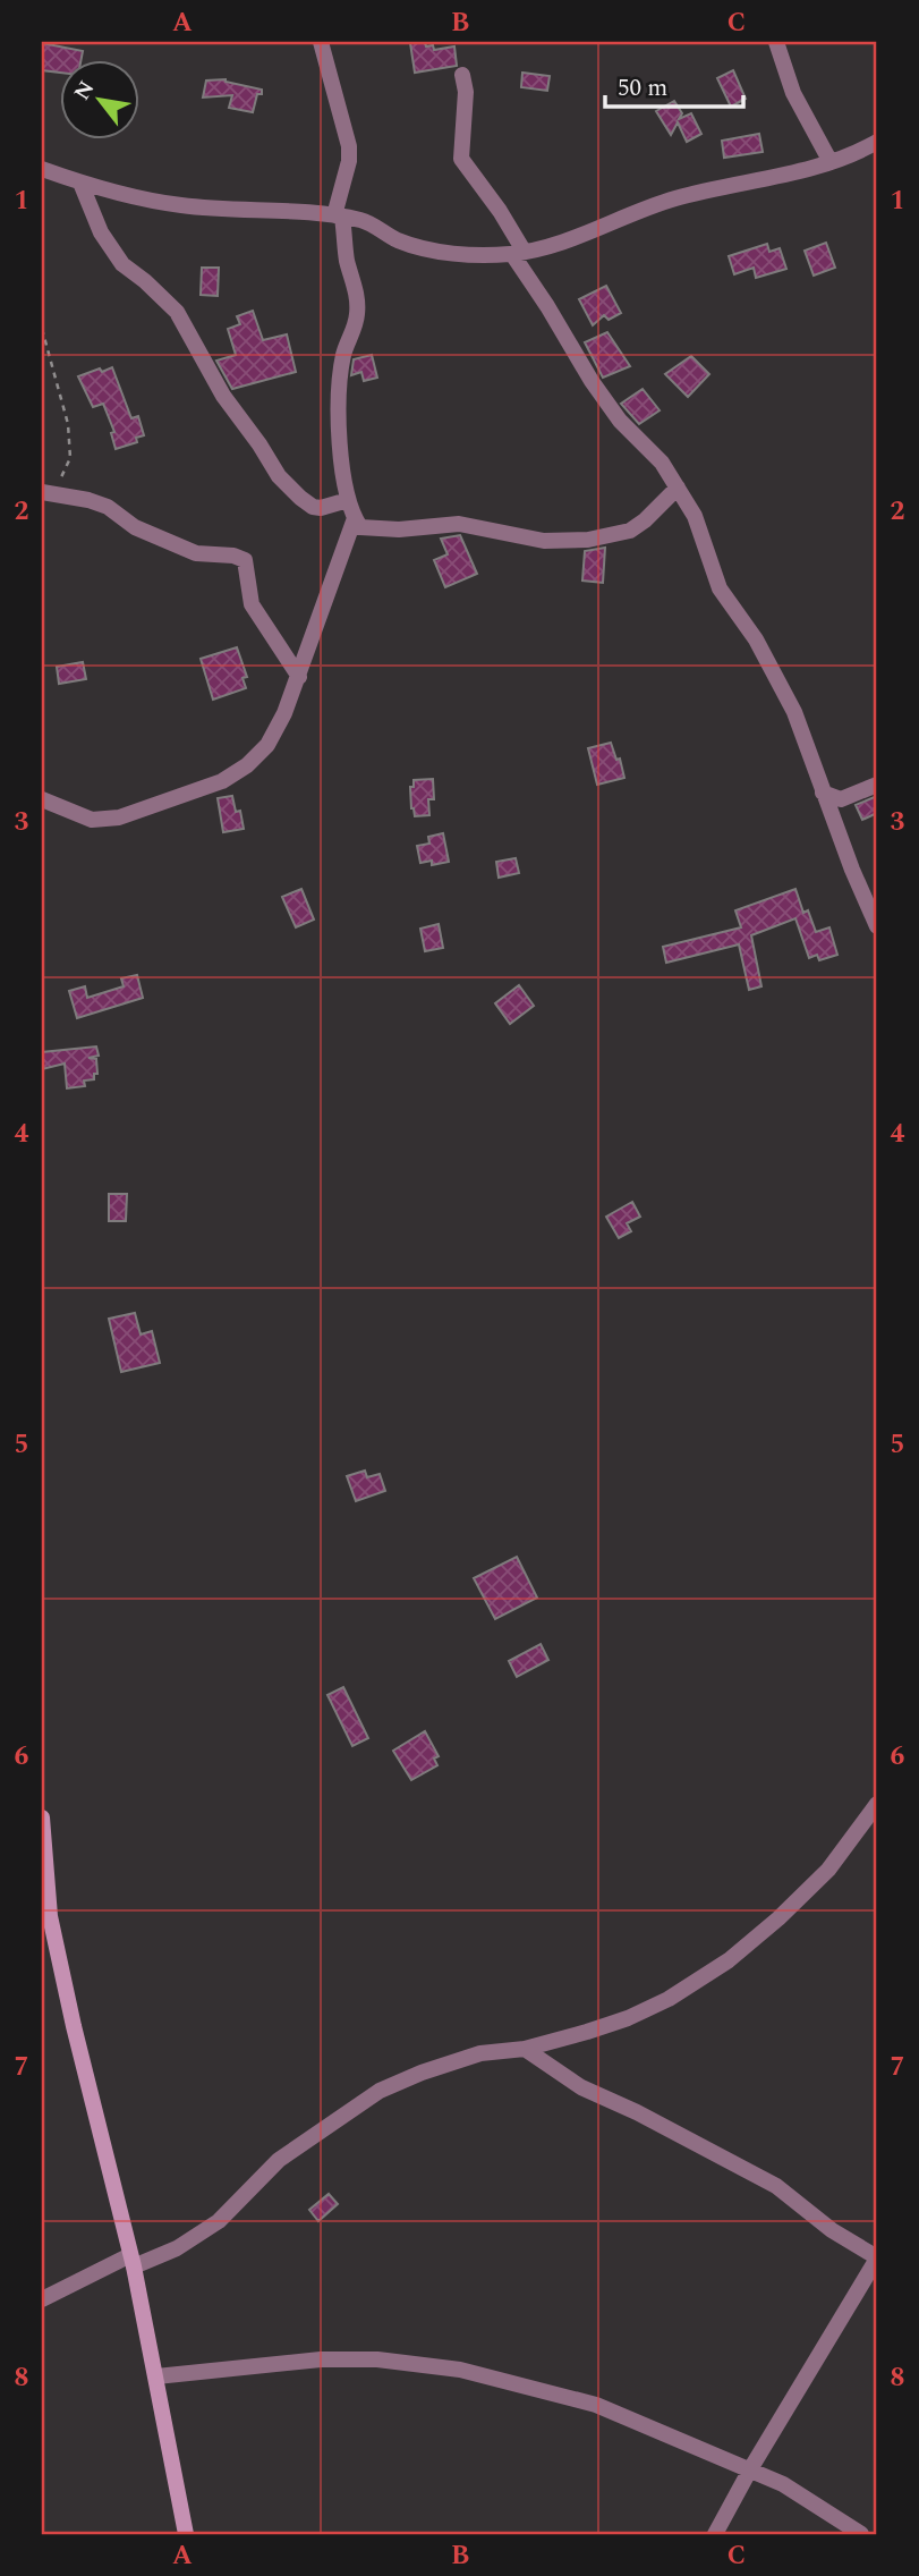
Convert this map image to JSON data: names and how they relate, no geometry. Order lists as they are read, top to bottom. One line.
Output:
{"scale_bar":"50 m","north":"top left","grid":{"columns":["A","B","C"],"rows":["1","2","3","4","5","6","7","8"]}}
